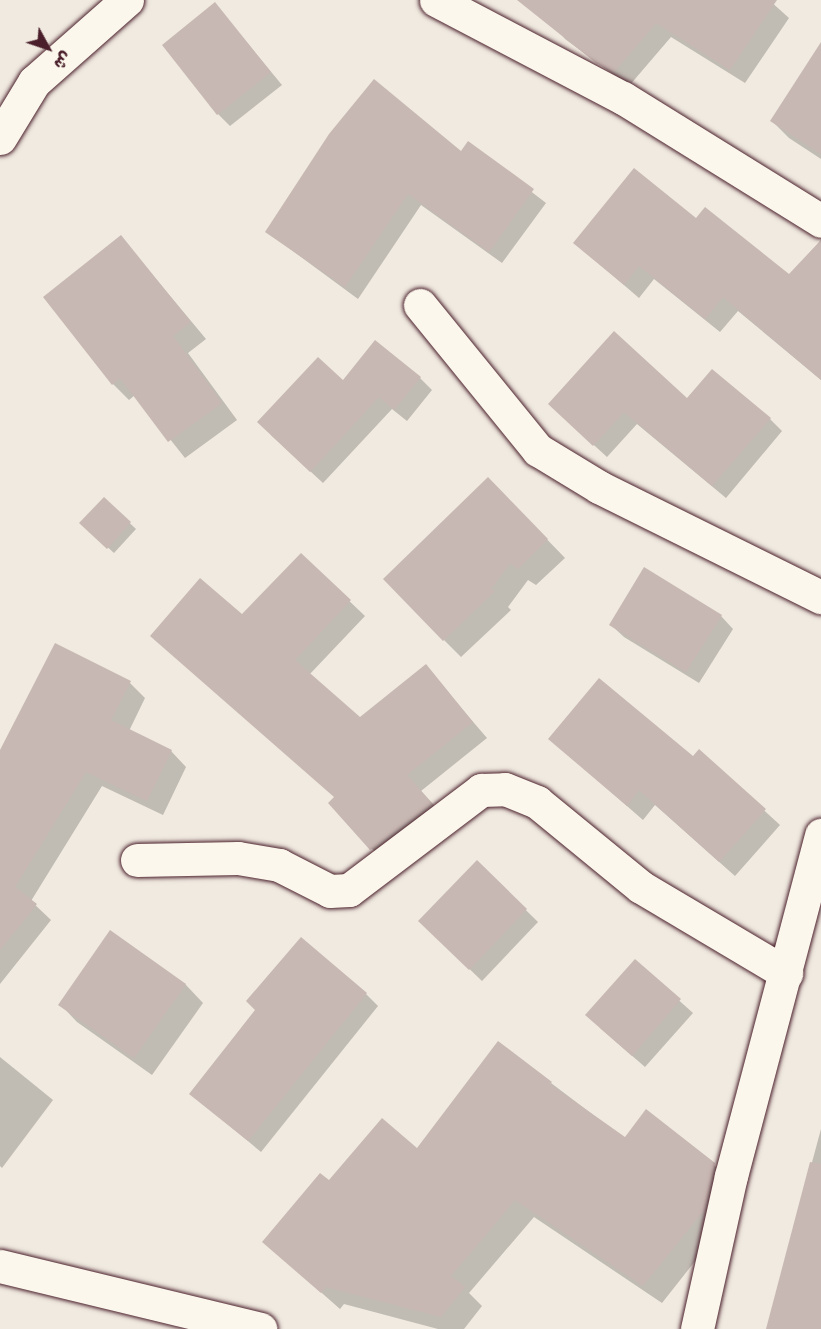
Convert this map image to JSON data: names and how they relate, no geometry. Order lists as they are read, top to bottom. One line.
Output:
{"north":"bottom right"}
